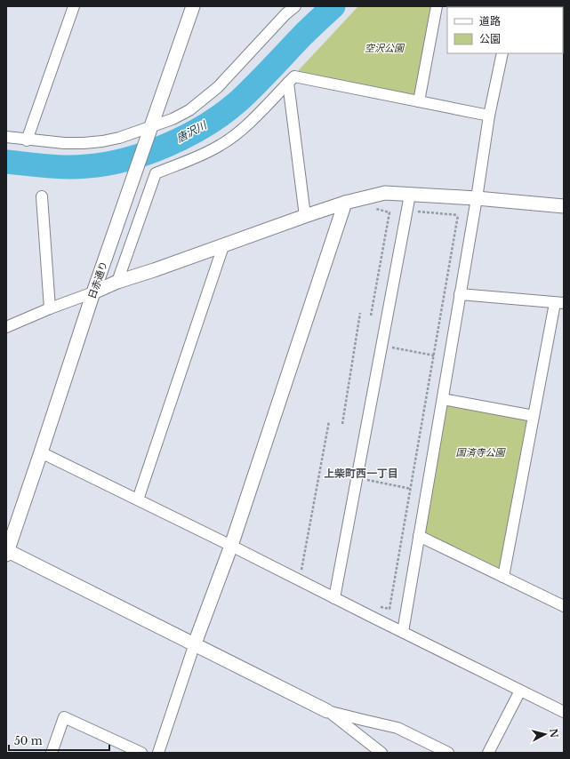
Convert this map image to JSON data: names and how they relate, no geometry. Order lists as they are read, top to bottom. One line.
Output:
{"streets":{"street":["日赤通り"]},"districts":["上柴町西一丁目"],"water":["唐沢川"],"parks":["空沢公園","国済寺公園"],"legend":["道路","公園"],"scale_bar":"50 m","north":"right"}
